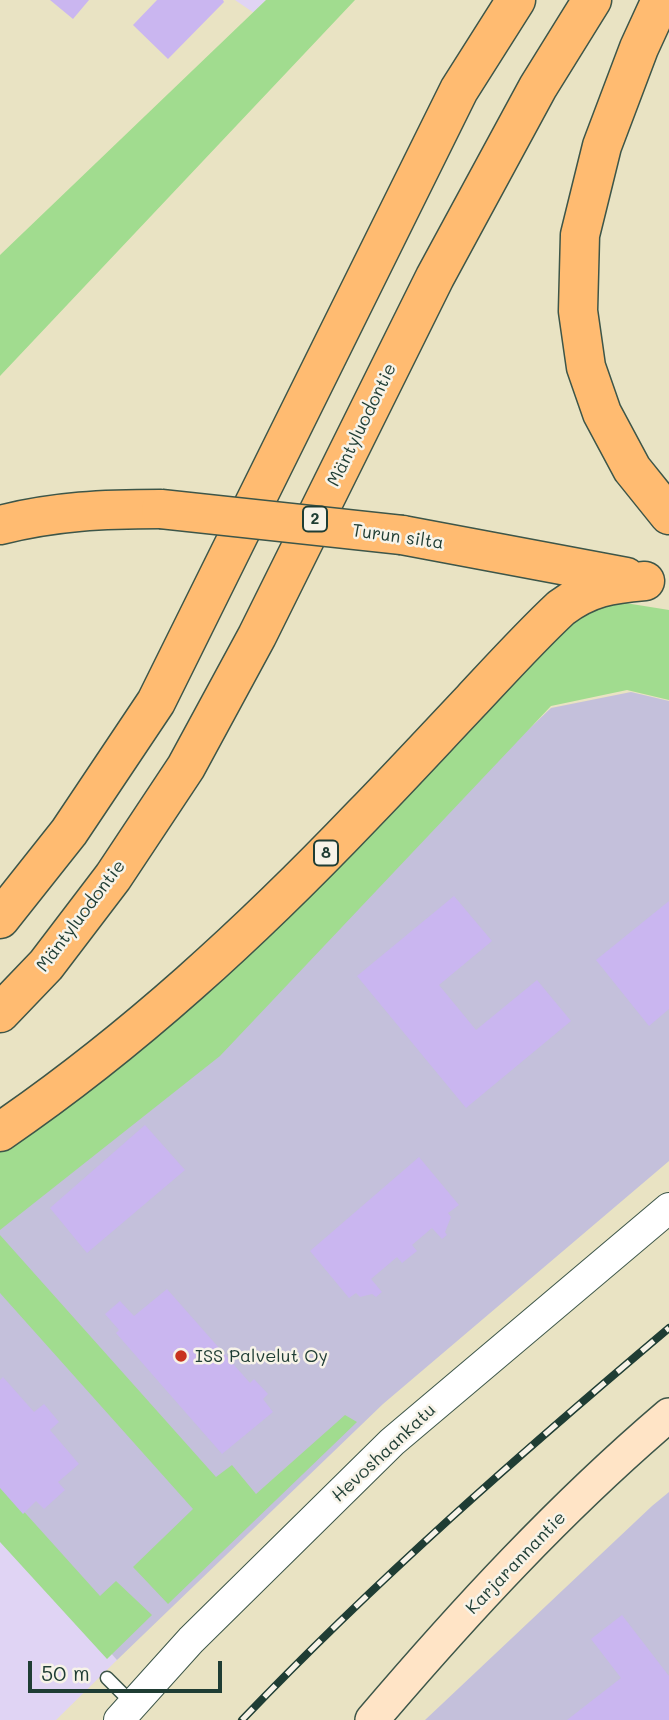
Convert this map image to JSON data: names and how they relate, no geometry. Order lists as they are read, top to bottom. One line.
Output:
{"streets":{"highway":["Mäntyluodontie","2","Turun silta","8"],"main road":["Karjarannantie"],"street":["Hevoshaankatu"]},"crossings":[["Turun silta","8"]],"places":["ISS Palvelut Oy"],"scale_bar":"50 m"}
